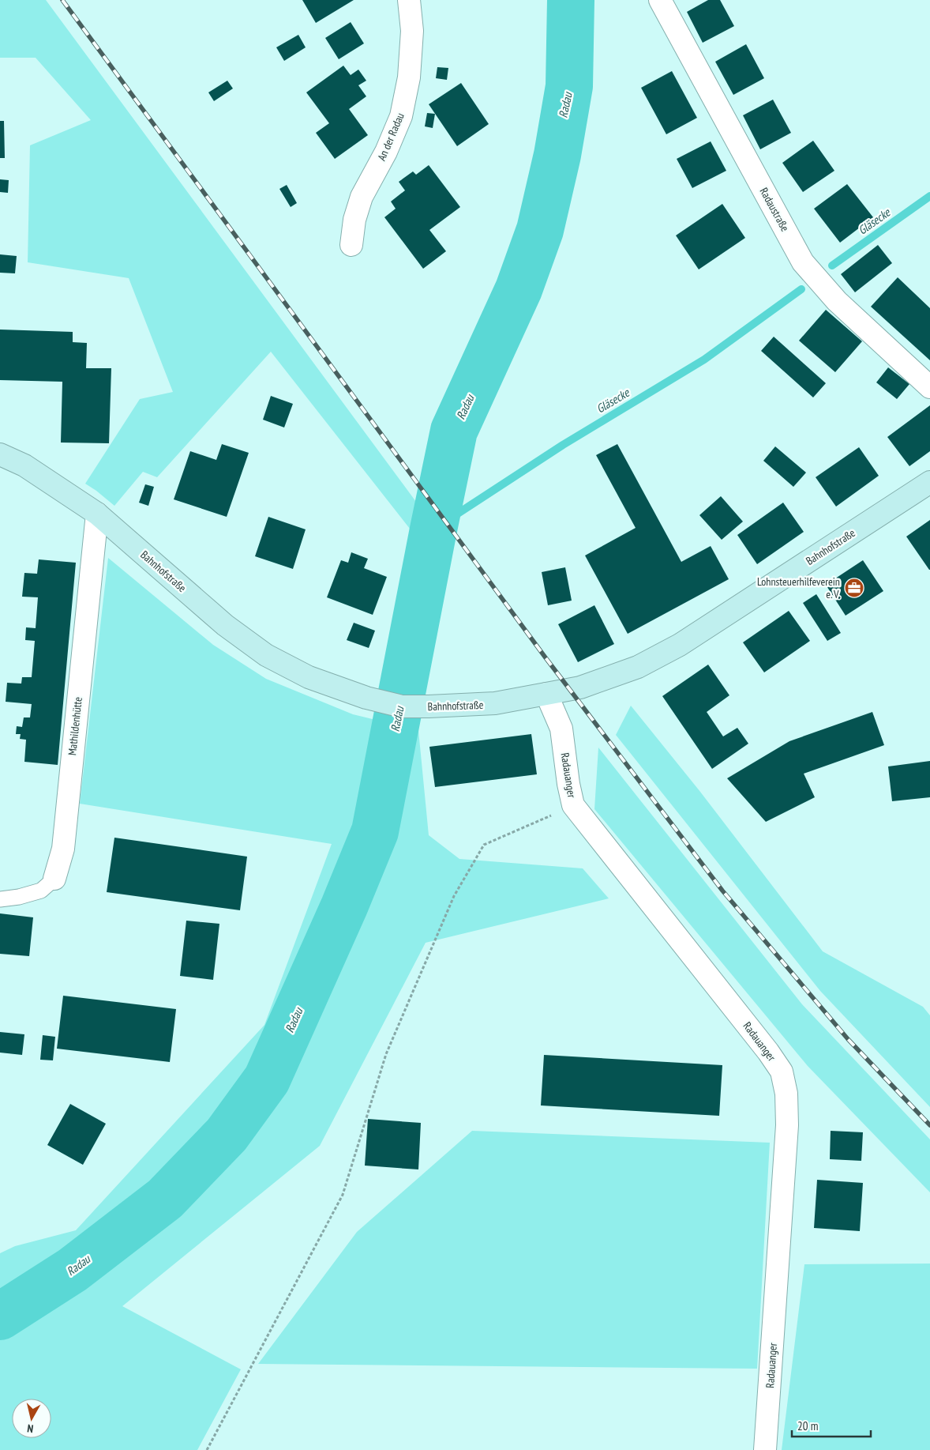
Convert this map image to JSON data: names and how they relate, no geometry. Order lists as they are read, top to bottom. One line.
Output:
{"streets":{"street":["An der Radau","Radaustraße","Bahnhofstraße","Mathildenhütte","Radauanger"]},"crossings":[["Bahnhofstraße","Mathildenhütte"],["Bahnhofstraße","Radauanger"]],"water":["Radau","Gläsecke"],"places":{"office":["Lohnsteuerhilfeverein e. V."]},"scale_bar":"20 m","north":"bottom"}
